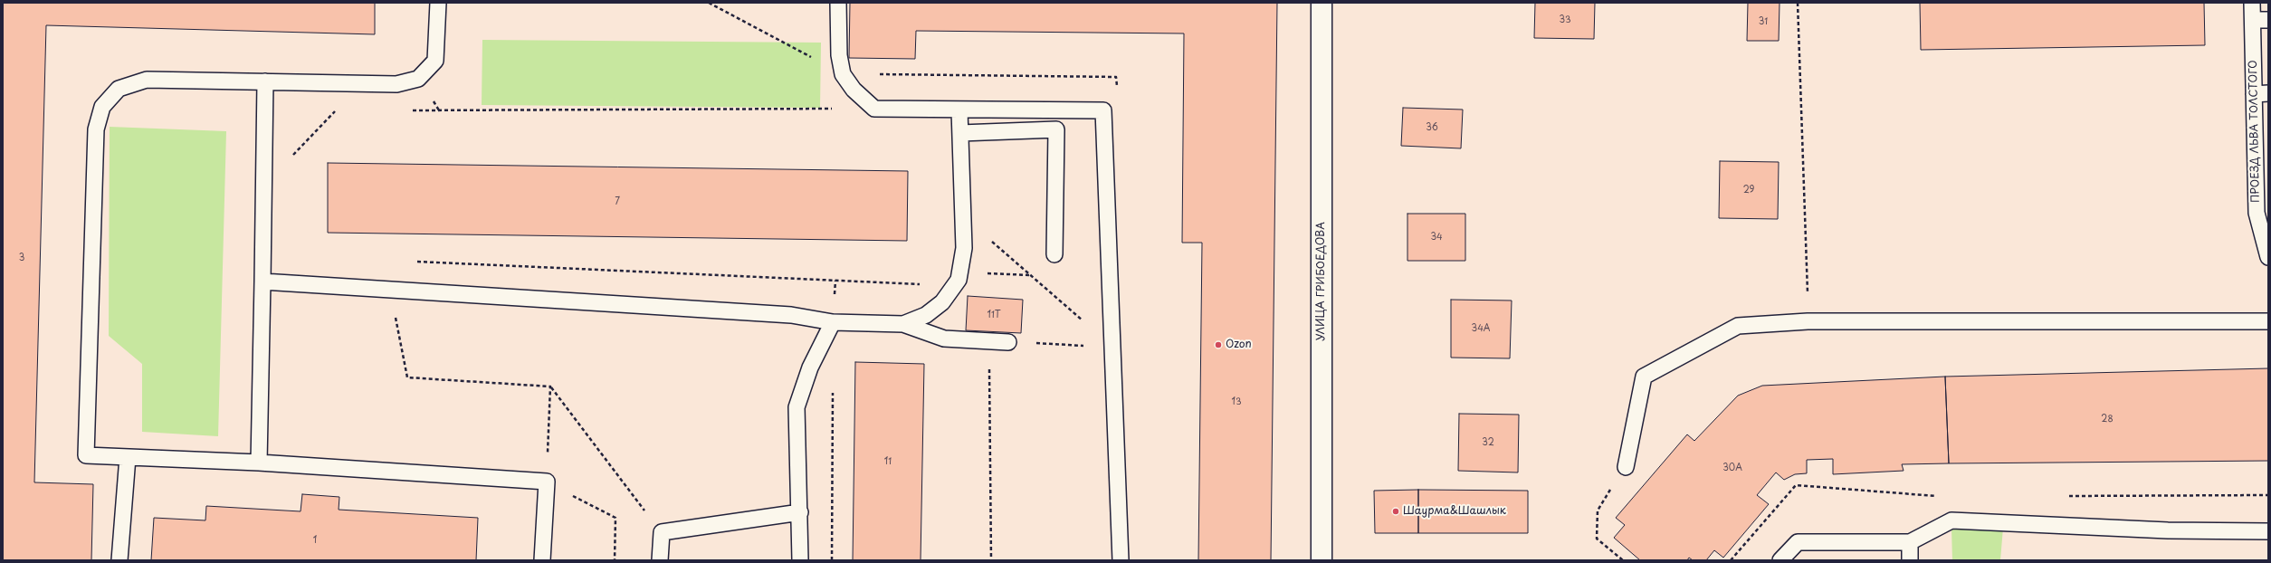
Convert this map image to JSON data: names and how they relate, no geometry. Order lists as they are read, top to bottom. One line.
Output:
{"streets":{"street":["УЛИЦА ГРИБОЕДОВА"],"lane":["ПРОЕЗД ЛЬВА ТОЛСТОГО"]},"places":["Ozon","Шаурма&Шашлык"],"house_numbers":["33","31","36","29","7","34","3","11Т","34А","13","28","32","11","30А","1"]}
